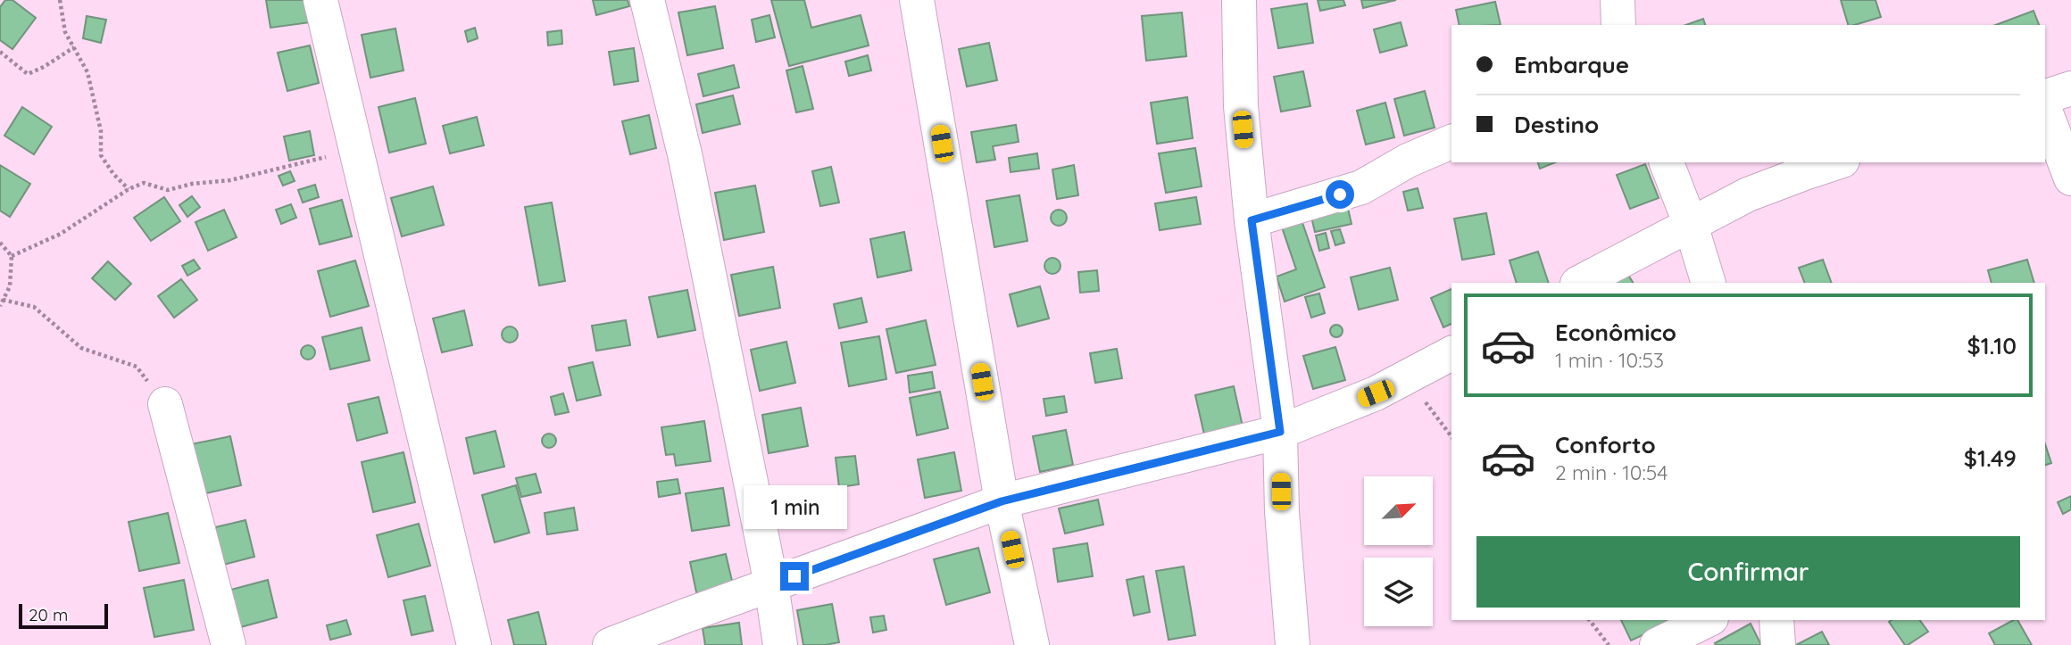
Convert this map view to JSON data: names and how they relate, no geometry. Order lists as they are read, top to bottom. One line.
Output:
{"scale_bar":"20 m","north":"top right","page":{"banner":["Embarque","Destino"],"list":[{"name":"Econômico","note":"1 min · 10:53","value":"$1.10"},{"name":"Conforto","note":"2 min · 10:54","value":"$1.49"}],"bubble":"1 min","buttons":"Confirmar","scale":"20 m"}}
